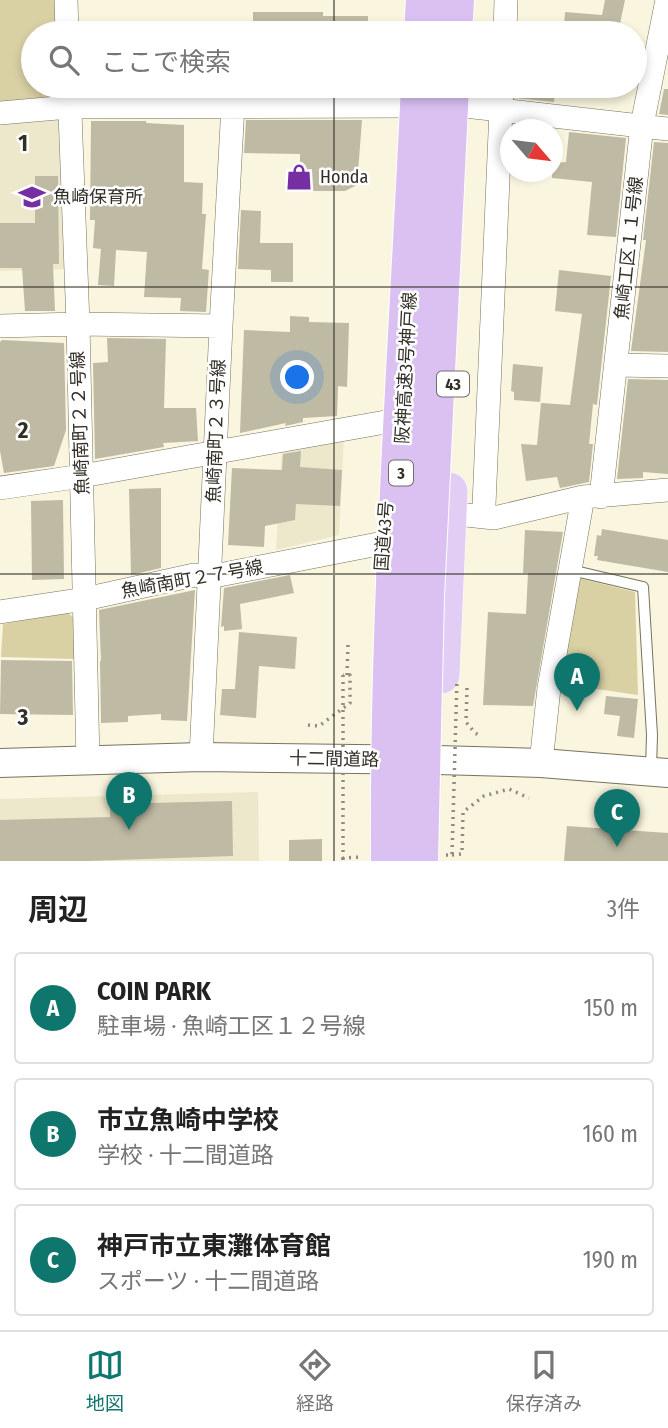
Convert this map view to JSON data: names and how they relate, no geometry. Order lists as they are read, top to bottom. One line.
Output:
{"streets":{"highway":["阪神高速3号神戸線","43","3","国道43号"],"street":["魚崎工区１１号線","魚崎南町２２号線","魚崎南町２３号線","魚崎南町２７号線","十二間道路"]},"crossings":[["魚崎工区１１号線","十二間道路"],["43","十二間道路"],["魚崎南町２２号線","魚崎南町２７号線"],["魚崎南町２２号線","十二間道路"],["魚崎南町２３号線","魚崎南町２７号線"],["魚崎南町２３号線","十二間道路"],["国道43号","魚崎南町２７号線"],["国道43号","十二間道路"]],"places":{"shop":["Honda"],"school or university":["魚崎保育所"]},"north":"bottom right","page":{"search":"ここで検索","pins":["A","B","C"],"heading":["周辺","3件"],"list":[{"mark":"A","name":"COIN PARK","note":"駐車場 · 魚崎工区１２号線","value":"150 m"},{"mark":"B","name":"市立魚崎中学校","note":"学校 · 十二間道路","value":"160 m"},{"mark":"C","name":"神戸市立東灘体育館","note":"スポーツ · 十二間道路","value":"190 m"}],"nav":["地図","経路","保存済み"]},"grid":{"rows":["1","2","3"]}}
